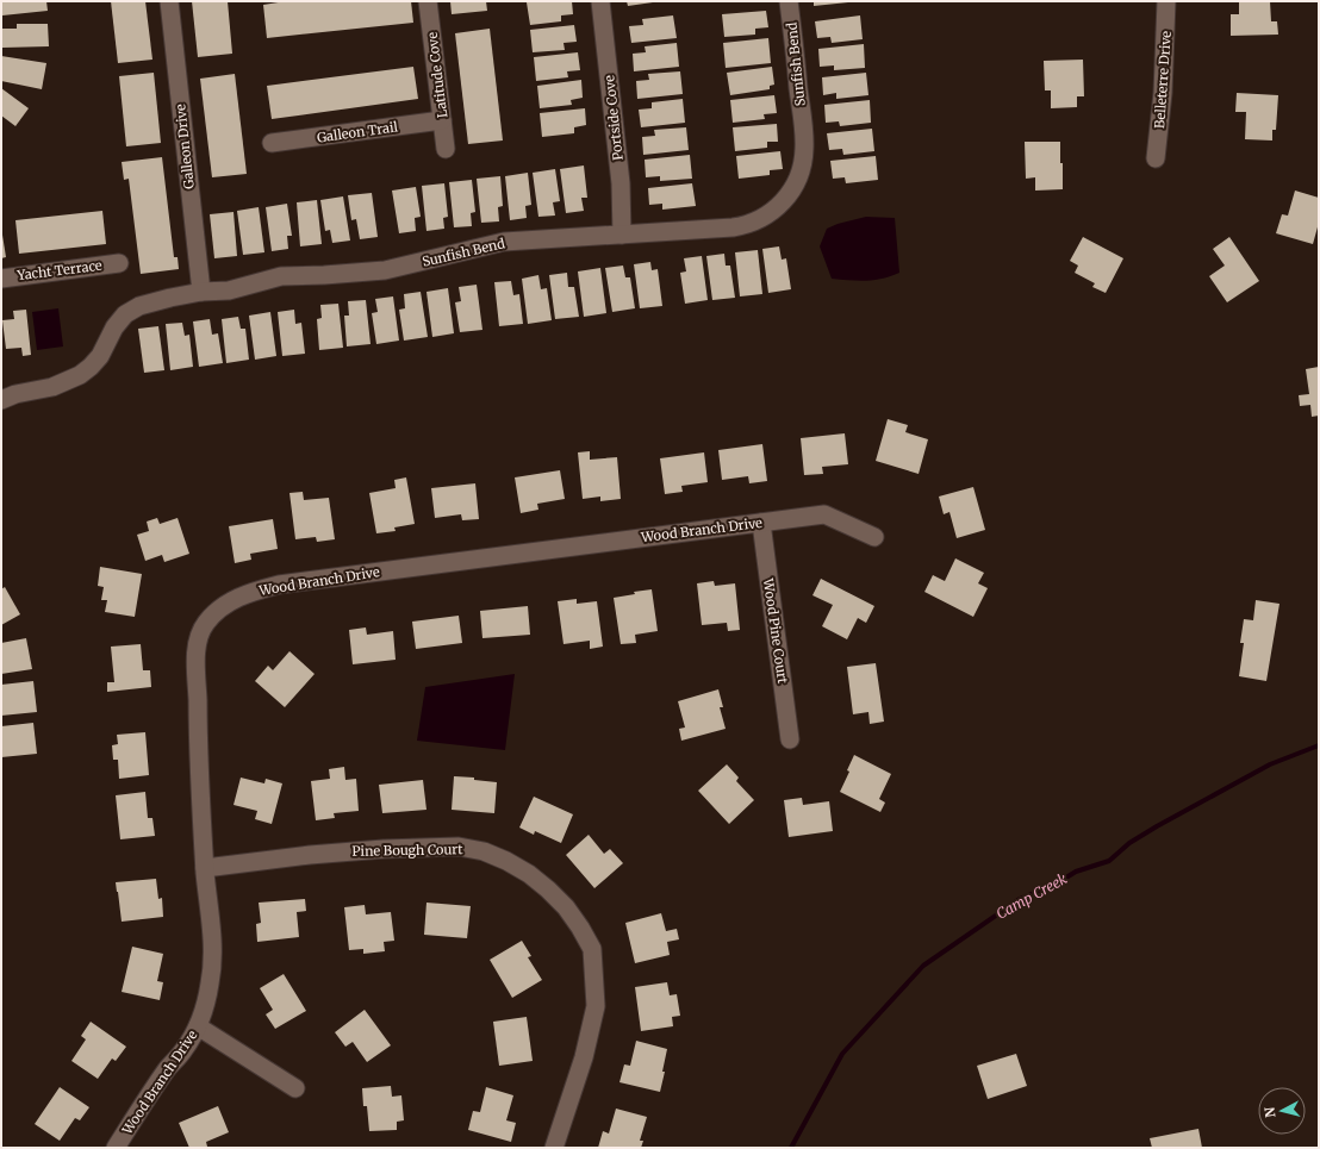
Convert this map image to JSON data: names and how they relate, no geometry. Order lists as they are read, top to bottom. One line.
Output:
{"streets":{"street":["Sunfish Bend","Latitude Cove","Belleterre Drive","Portside Cove","Galleon Trail","Galleon Drive","Yacht Terrace","Wood Branch Drive","Wood Pine Court","Pine Bough Court"]},"crossings":[["Sunfish Bend","Portside Cove"],["Sunfish Bend","Galleon Drive"],["Latitude Cove","Galleon Trail"],["Wood Branch Drive","Wood Pine Court"],["Wood Branch Drive","Pine Bough Court"]],"water":["Camp Creek"],"north":"left"}
